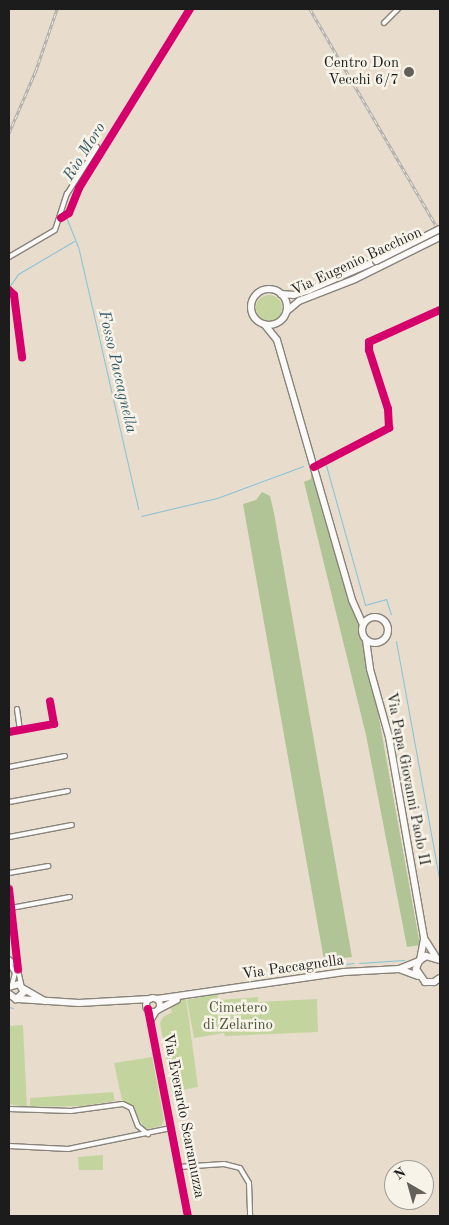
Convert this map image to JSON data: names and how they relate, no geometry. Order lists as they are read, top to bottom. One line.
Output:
{"streets":{"main road":["Via Eugenio Bacchion","Via Papa Giovanni Paolo II","Via Paccagnella"],"street":["Via Everardo Scaramuzza"]},"crossings":[["Via Papa Giovanni Paolo II","Via Paccagnella"],["Via Paccagnella","Via Everardo Scaramuzza"]],"water":["Rio Moro","Fosso Paccagnella"],"parks":["Cimetero di Zelarino"],"places":["Centro Don Vecchi 6/7"],"north":"top left"}
